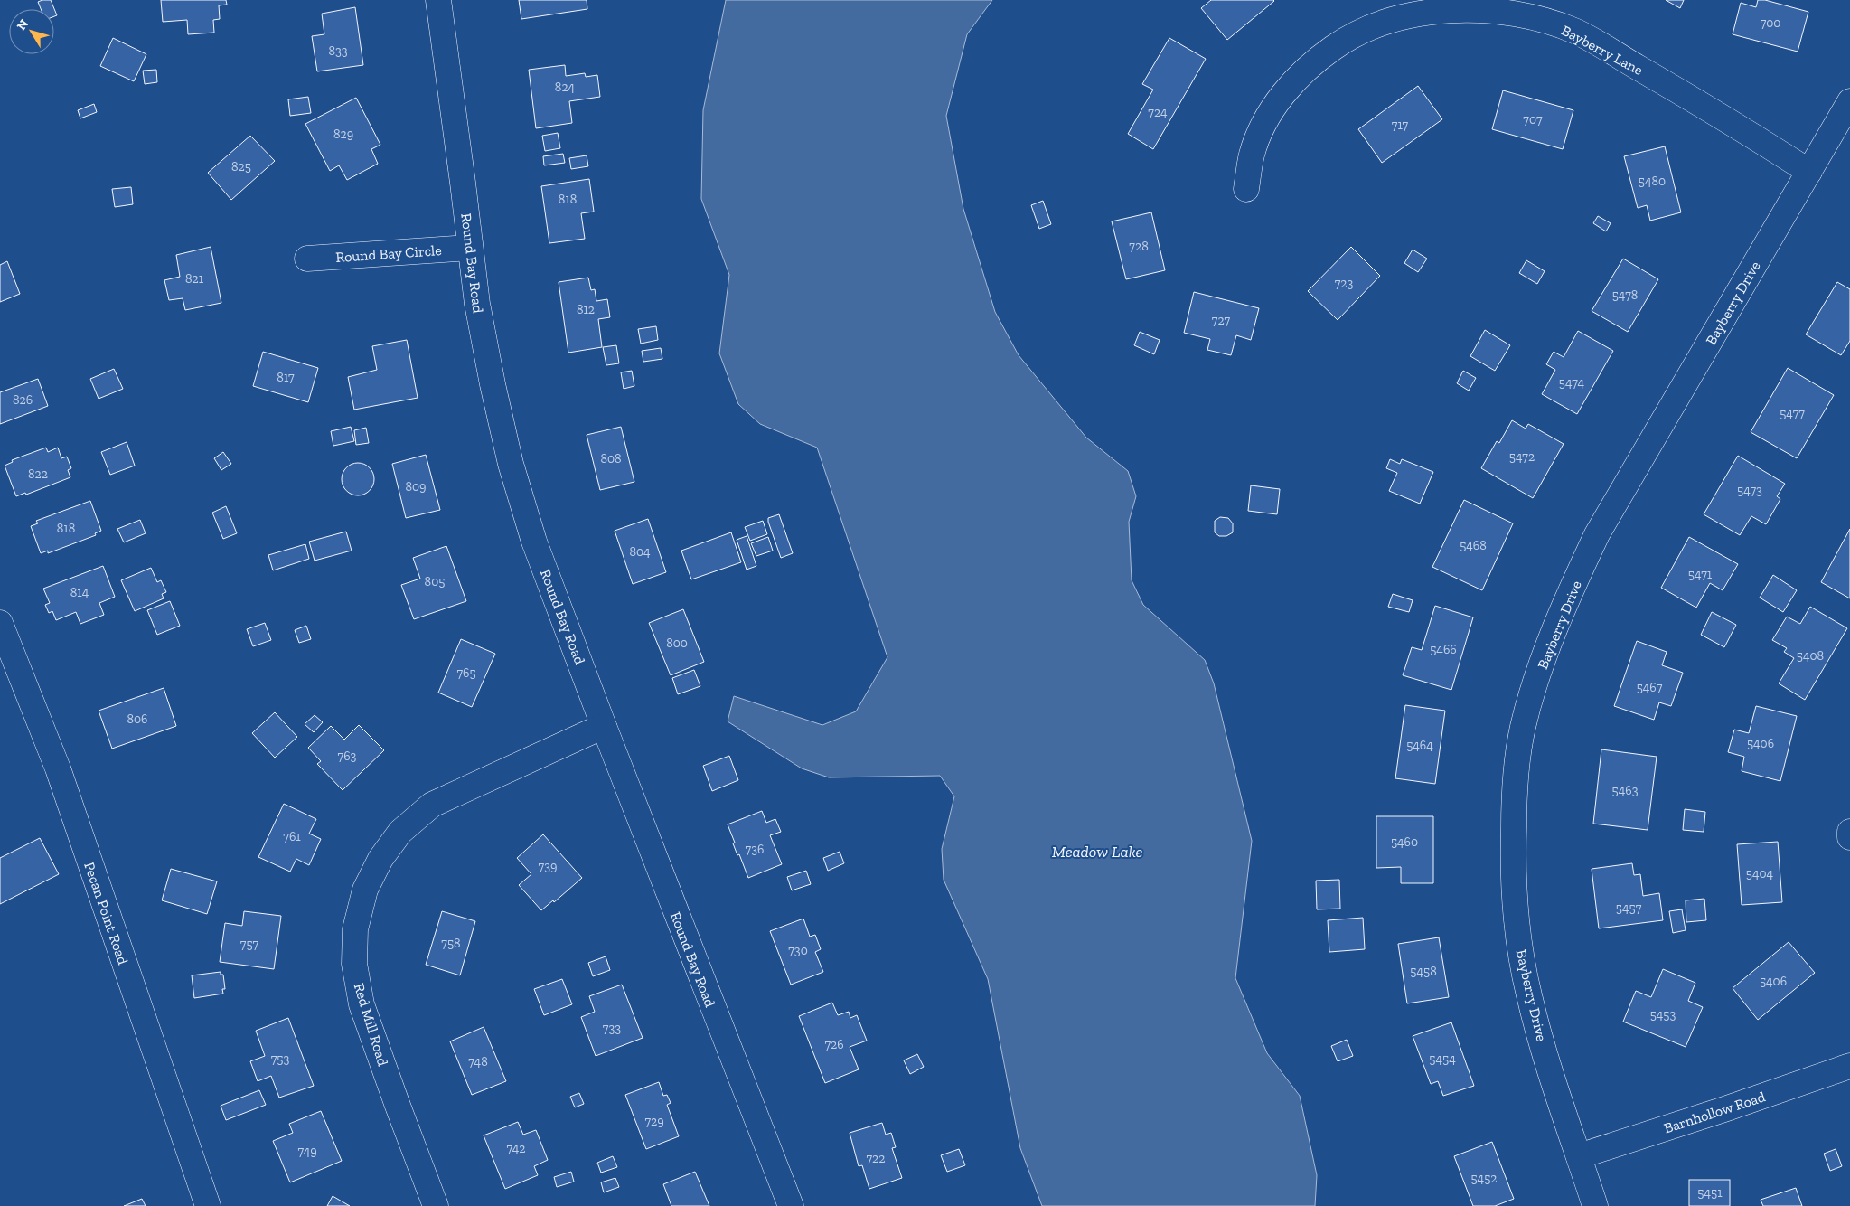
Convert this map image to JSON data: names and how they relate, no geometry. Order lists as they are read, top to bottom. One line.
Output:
{"streets":{"street":["Bayberry Lane","Round Bay Circle","Round Bay Road","Bayberry Drive","Pecan Point Road","Red Mill Road","Barnhollow Road"]},"crossings":[["Bayberry Lane","Bayberry Drive"],["Round Bay Circle","Round Bay Road"],["Round Bay Road","Red Mill Road"],["Bayberry Drive","Barnhollow Road"]],"water":["Meadow Lake"],"house_numbers":["700","833","824","724","707","717","829","825","5480","818","728","821","723","5478","812","727","817","5474","826","5477","5472","808","822","809","5473","818","5468","804","5471","805","814","800","5466","5408","765","5467","806","5406","5464","763","5463","761","5460","736","739","5404","5457","758","757","730","5458","5406","5453","733","726","753","5454","748","729","742","749","722","5452","5451"],"north":"top left"}
